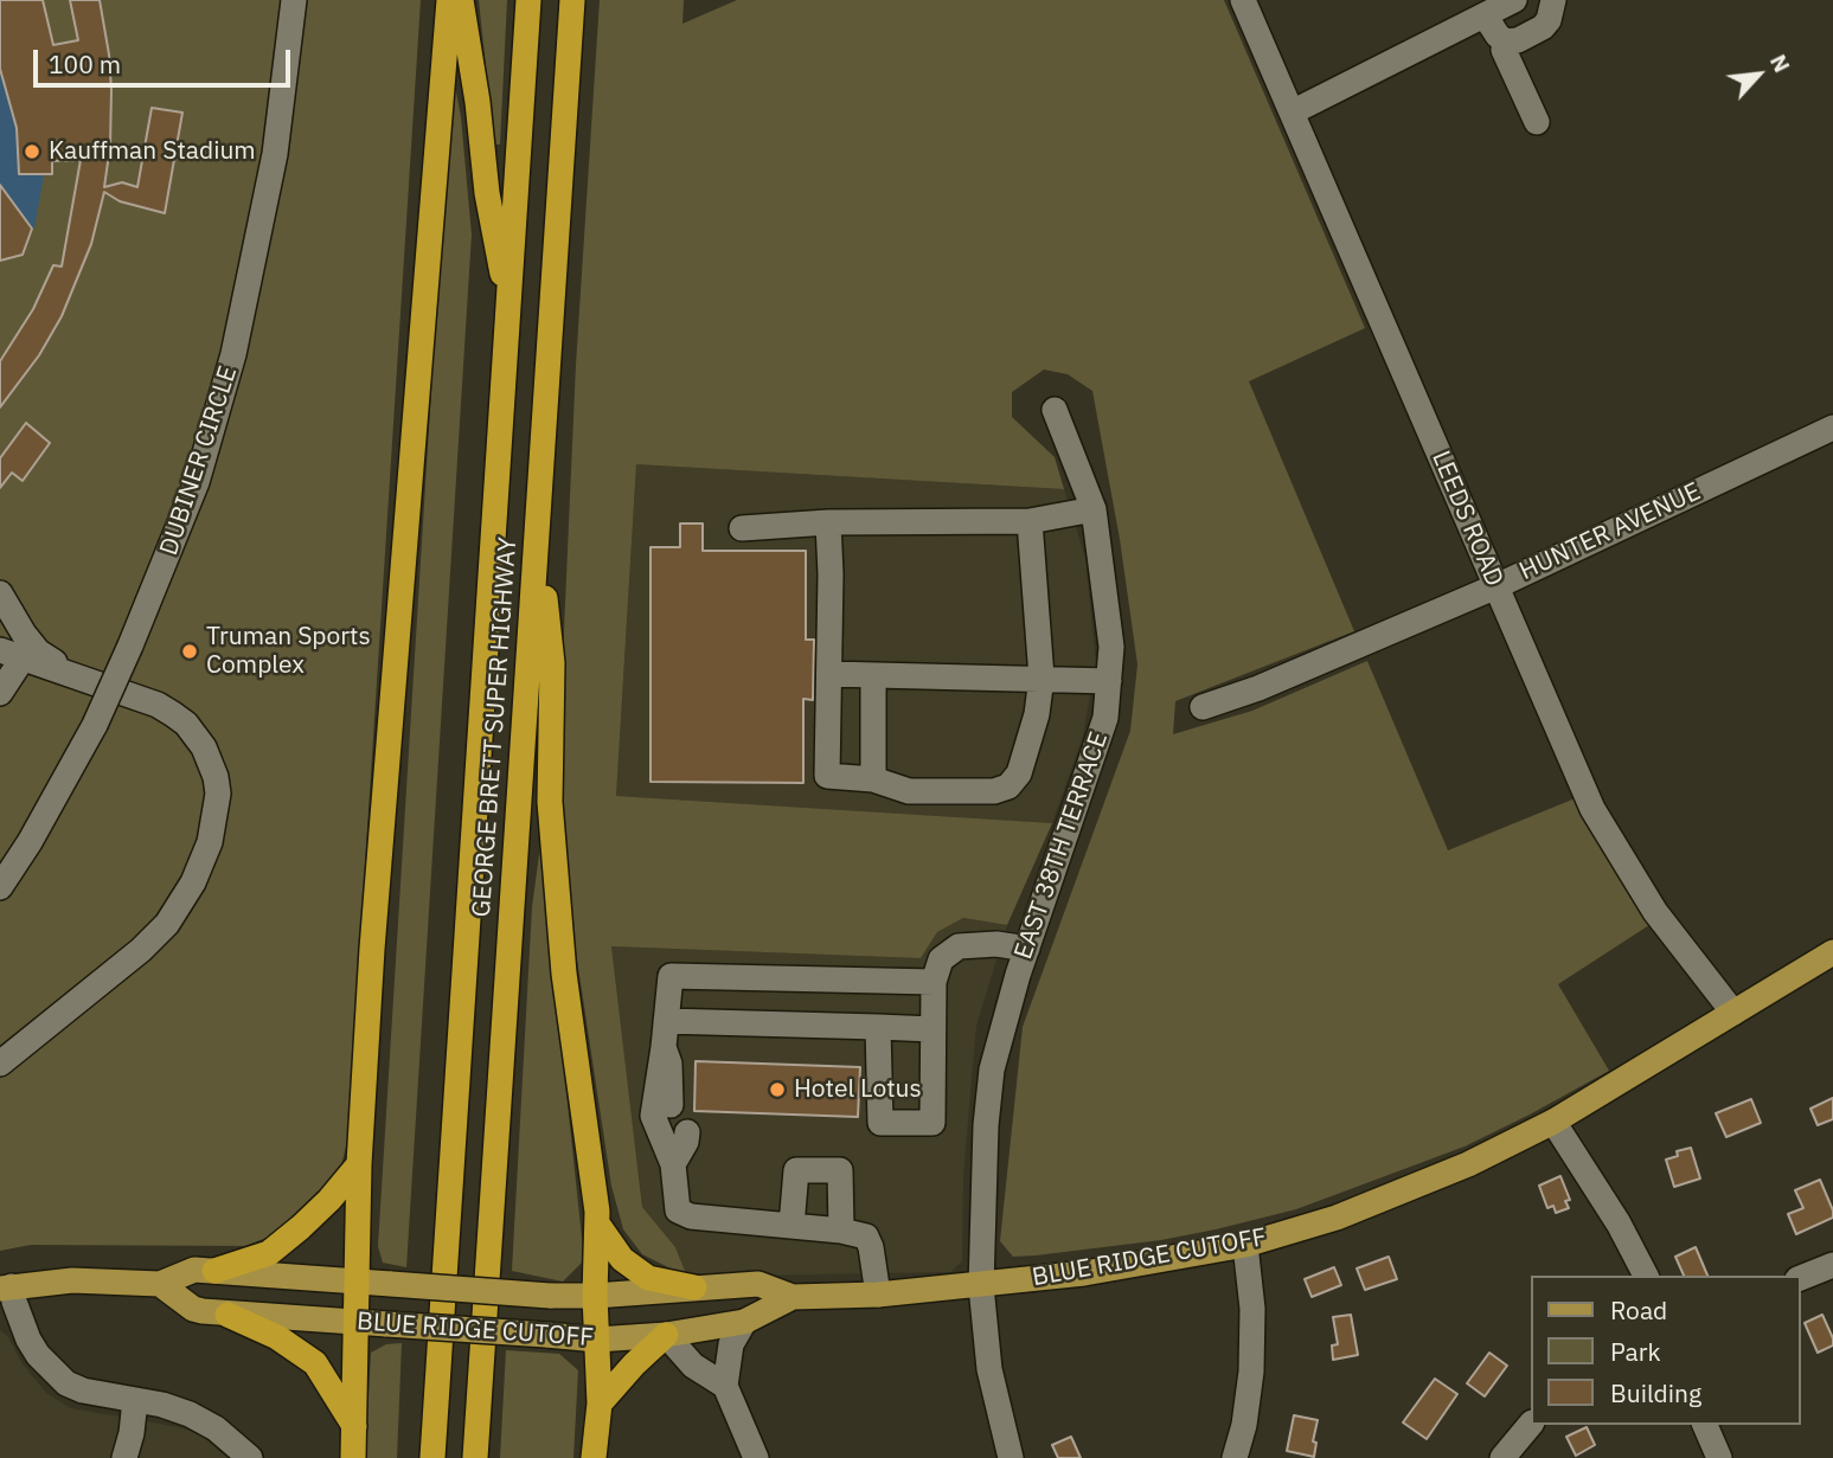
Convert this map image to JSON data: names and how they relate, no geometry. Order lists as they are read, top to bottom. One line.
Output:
{"streets":{"highway":["GEORGE BRETT SUPER HIGHWAY"],"main road":["BLUE RIDGE CUTOFF"],"street":["DUBINER CIRCLE","LEEDS ROAD","HUNTER AVENUE","EAST 38TH TERRACE"]},"crossings":[["LEEDS ROAD","HUNTER AVENUE"],["LEEDS ROAD","BLUE RIDGE CUTOFF"],["EAST 38TH TERRACE","BLUE RIDGE CUTOFF"]],"places":["Kauffman Stadium","Truman Sports Complex","Hotel Lotus"],"legend":["Road","Park","Building"],"scale_bar":"100 m","north":"top right"}
